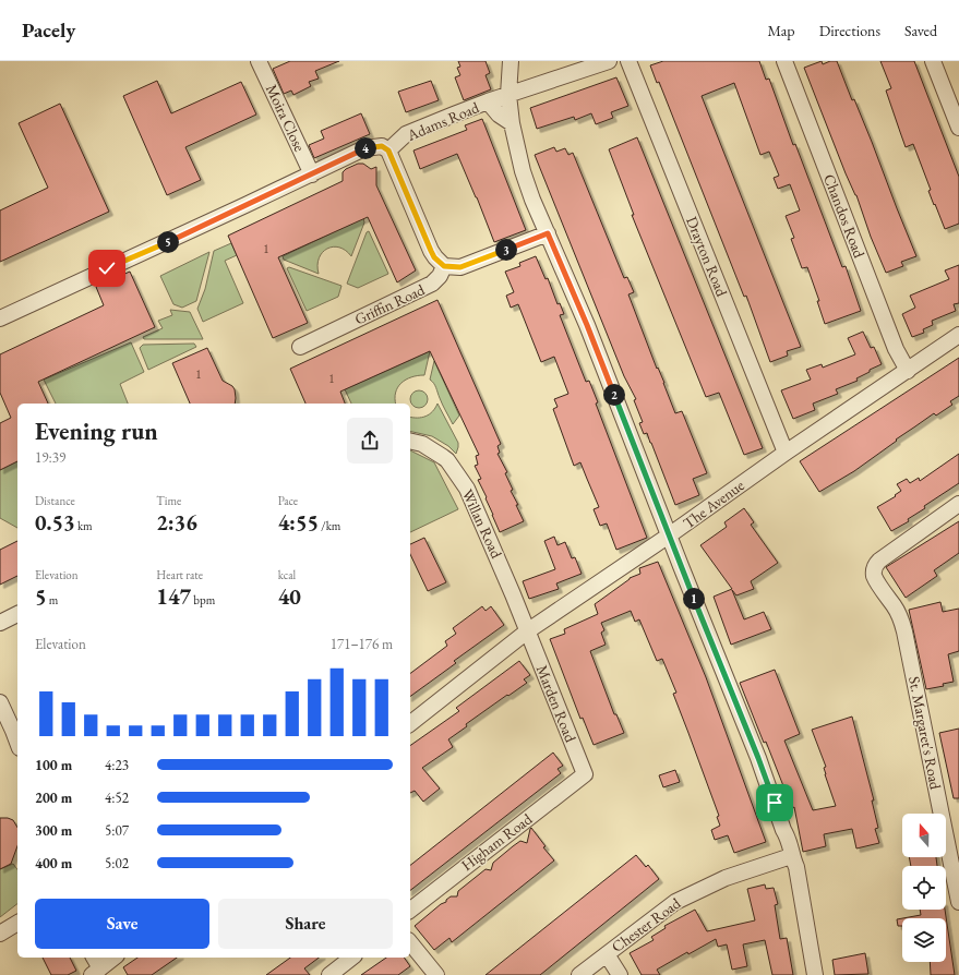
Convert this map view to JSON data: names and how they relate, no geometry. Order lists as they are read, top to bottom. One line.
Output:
{"streets":{"street":["Moira Close","Adams Road","Chandos Road","Drayton Road","Griffin Road","The Avenue","Willan Road","Marden Road","St. Margaret's Road","Higham Road","Chester Road"]},"crossings":[["Chandos Road","The Avenue"],["Drayton Road","The Avenue"],["The Avenue","Willan Road"],["The Avenue","Marden Road"],["Willan Road","Marden Road"],["Marden Road","Higham Road"]],"house_numbers":["1","1","1"],"north":"top","page":{"header":"Pacely","nav":["Map","Directions","Saved"],"pins":["4","5","3","2","1"],"heading":["Evening run","19:39"],"stats":[["Distance","0.53 km"],["Time","2:36"],["Pace","4:55 /km"],["Elevation","5 m"],["Heart rate","147 bpm"],["kcal","40"]],"chart":["Elevation","171–176 m"],"list":[{"name":"100 m","note":"4:23"},{"name":"200 m","note":"4:52"},{"name":"300 m","note":"5:07"},{"name":"400 m","note":"5:02"}],"buttons":["Save","Share"]}}
